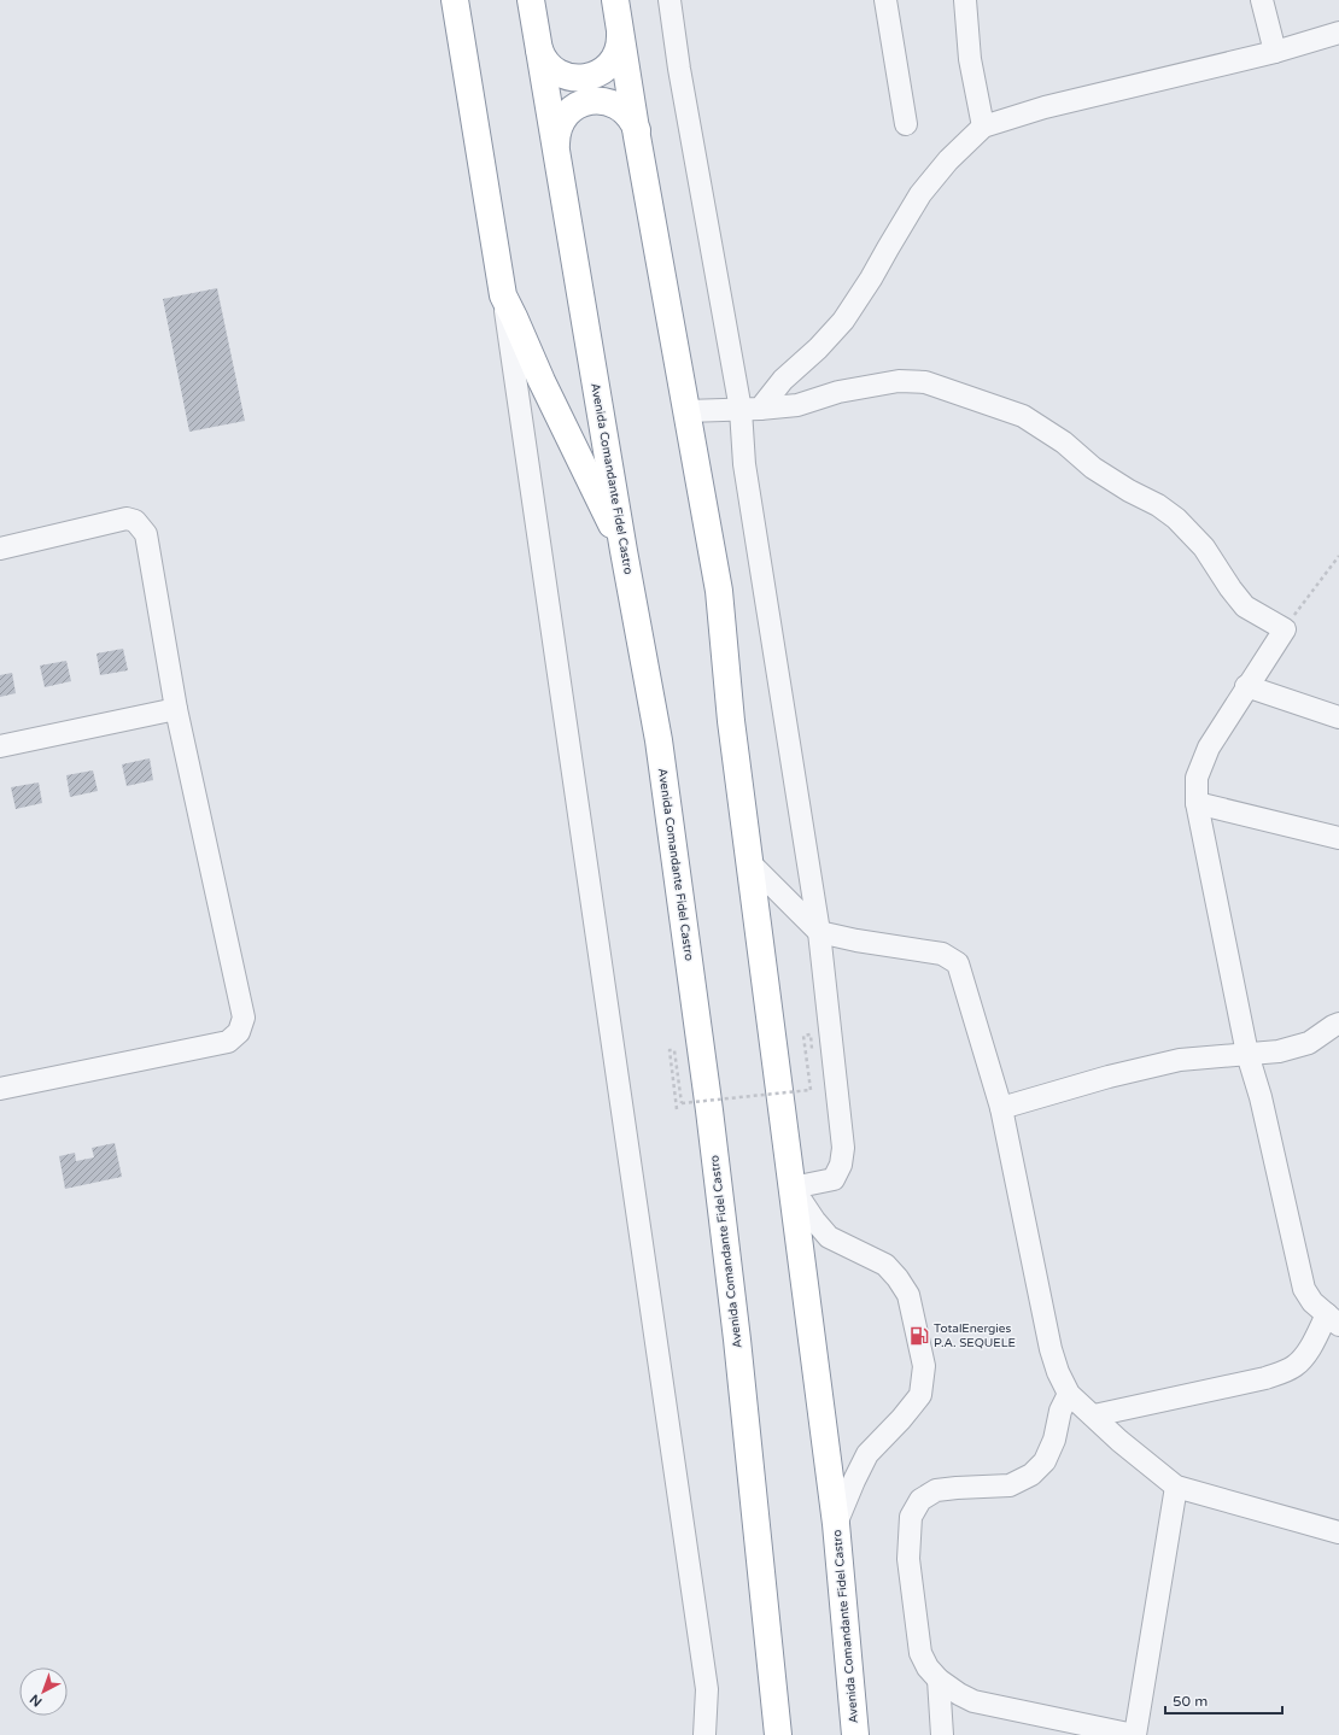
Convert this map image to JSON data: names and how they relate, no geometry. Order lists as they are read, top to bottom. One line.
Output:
{"streets":{"highway":["Avenida Comandante Fidel Castro"]},"places":{"fuel station":["TotalEnergies P.A. SEQUELE"]},"scale_bar":"50 m","north":"bottom left"}
